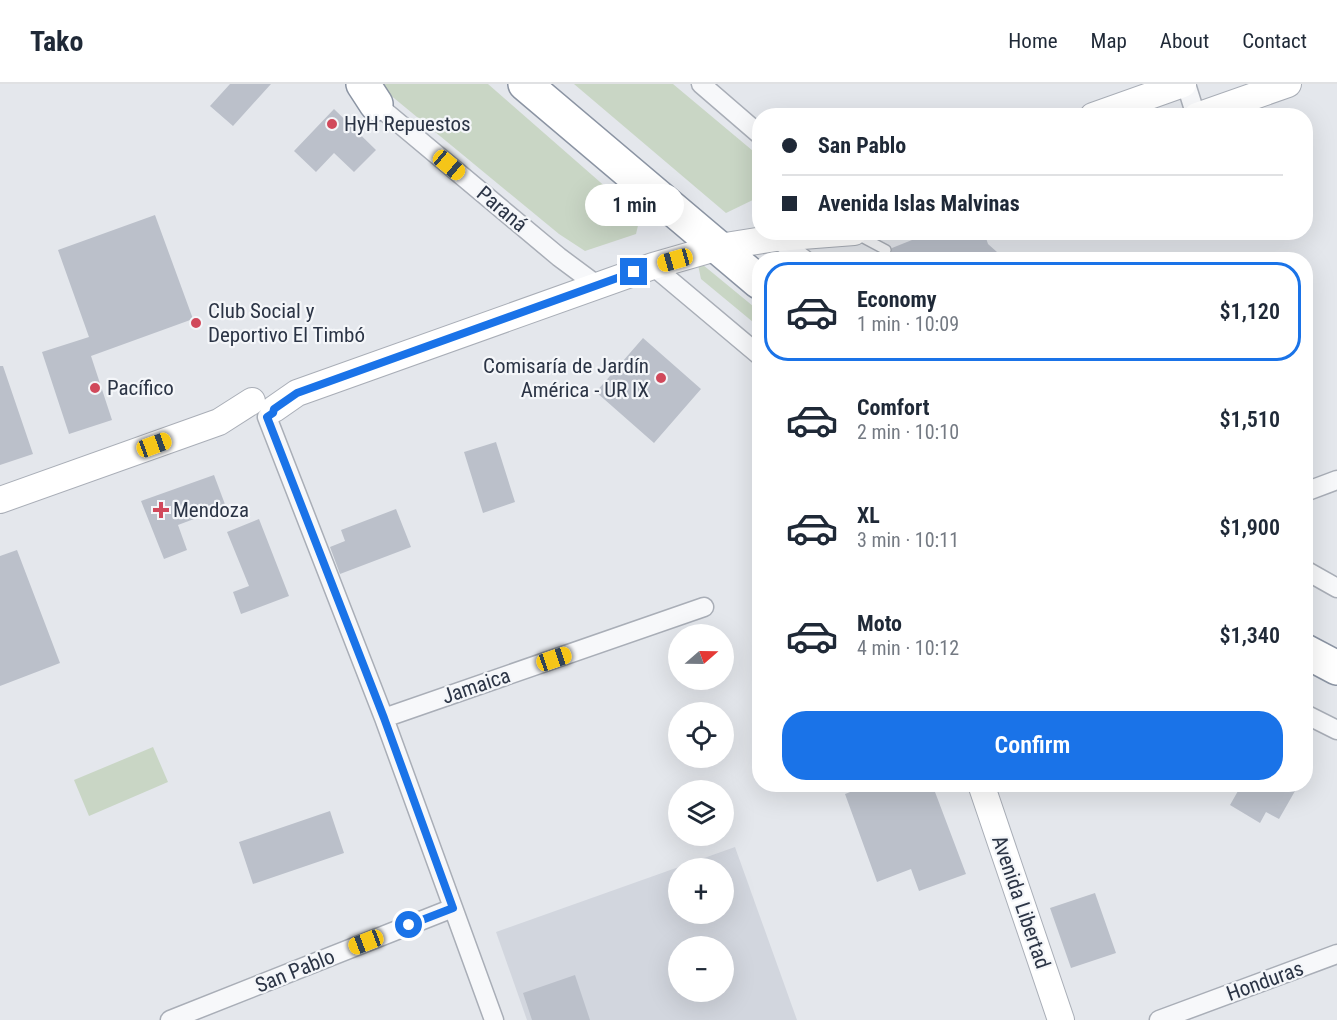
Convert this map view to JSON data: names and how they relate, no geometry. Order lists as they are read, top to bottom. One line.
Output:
{"streets":{"main road":["Avenida Libertad"],"street":["Paraná","Jamaica","San Pablo","Honduras"]},"places":{"other":["HyH Repuestos","Club Social y Deportivo El Timbó","Comisaría de Jardín América - UR IX","Pacífico"],"health":["Mendoza"]},"north":"right","page":{"header":"Tako","nav":["Home","Map","About","Contact"],"banner":["San Pablo","Avenida Islas Malvinas"],"bubble":"1 min","list":[{"name":"Economy","note":"1 min · 10:09","value":"$1,120"},{"name":"Comfort","note":"2 min · 10:10","value":"$1,510"},{"name":"XL","note":"3 min · 10:11","value":"$1,900"},{"name":"Moto","note":"4 min · 10:12","value":"$1,340"}],"map_buttons":["+","−"],"buttons":"Confirm"}}
